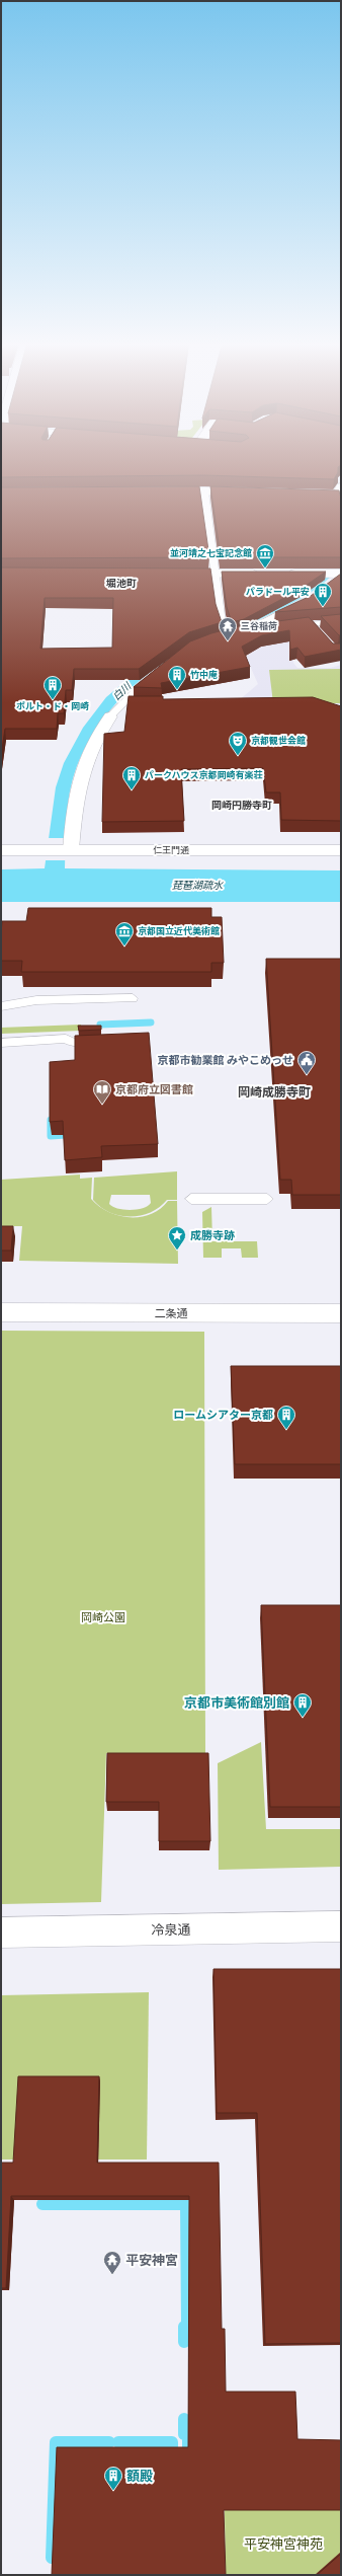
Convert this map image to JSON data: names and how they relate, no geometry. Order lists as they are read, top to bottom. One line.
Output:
{"streets":{"street":["仁王門通","二条通","冷泉通"]},"districts":["堀池町","岡崎円勝寺町","岡崎成勝寺町"],"water":["白川","琵琶湖疏水"],"parks":["岡崎公園","平安神宮神苑"],"places":{"museum":["並河靖之七宝記念館","京都国立近代美術館"],"building":["パラドール平安","竹中庵","ポルト・ド・岡崎","パークハウス京都岡崎有楽荘","ロームシアター京都","京都市美術館別館","額殿"],"temple":["三谷稲荷","平安神宮"],"theatre":["京都観世会館"],"public building":["京都市勧業館 みやこめっせ"],"library":["京都府立図書館"],"place":["成勝寺跡"]}}
